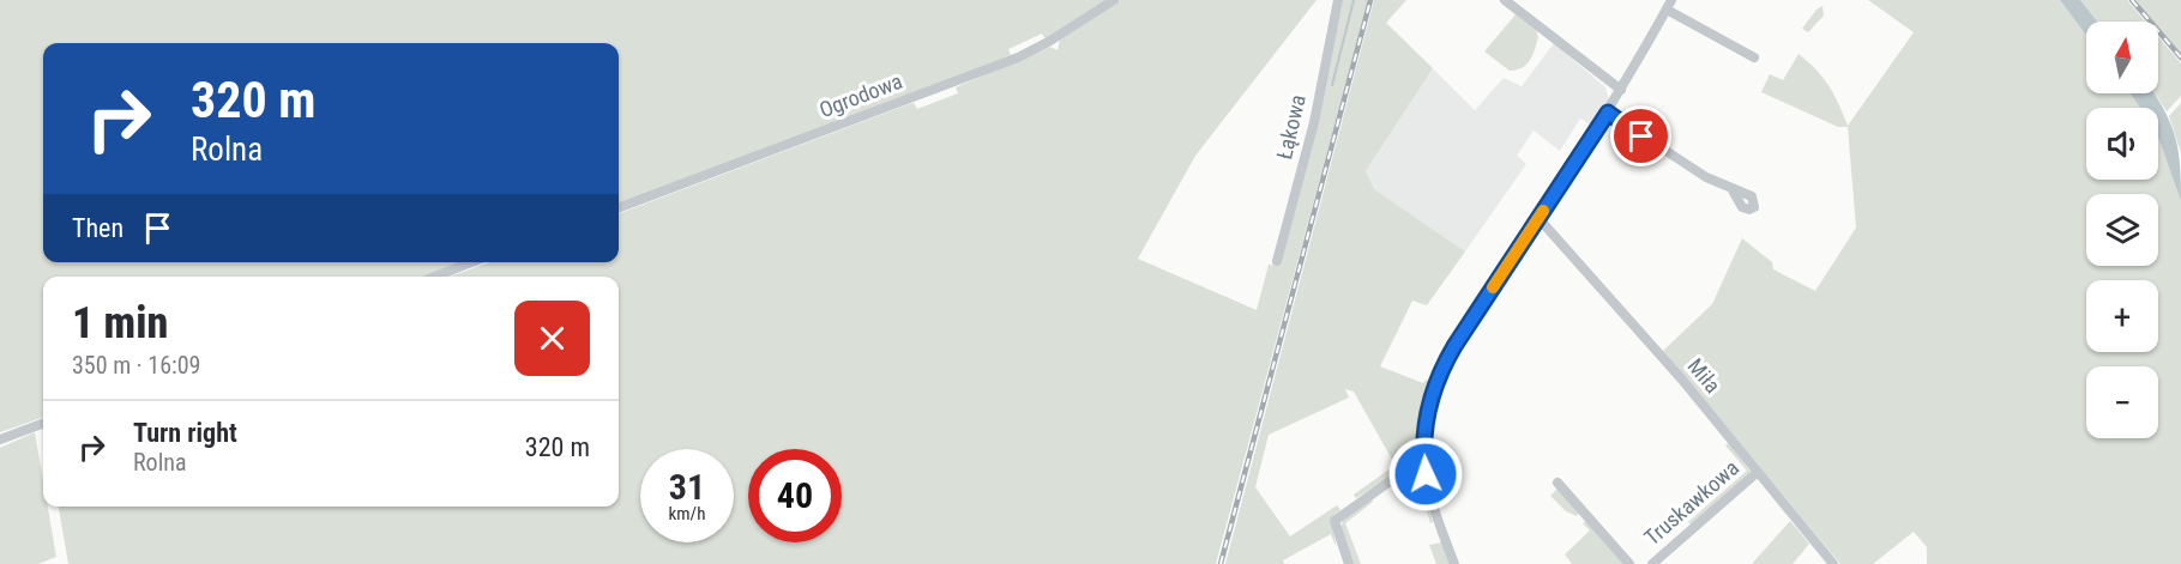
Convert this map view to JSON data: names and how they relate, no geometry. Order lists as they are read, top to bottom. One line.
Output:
{"streets":{"street":["Ogrodowa","Łąkowa","Miła","Truskawkowa"]},"crossings":[["Miła","Truskawkowa"]],"north":"top","page":{"map_buttons":["+","−"],"turn":["320 m","Rolna"],"then":"Then","heading":["1 min","350 m · 16:09"],"list":[{"name":"Turn right","note":"Rolna","value":"320 m"}],"speed":"31 km/h","limit":"40"}}
